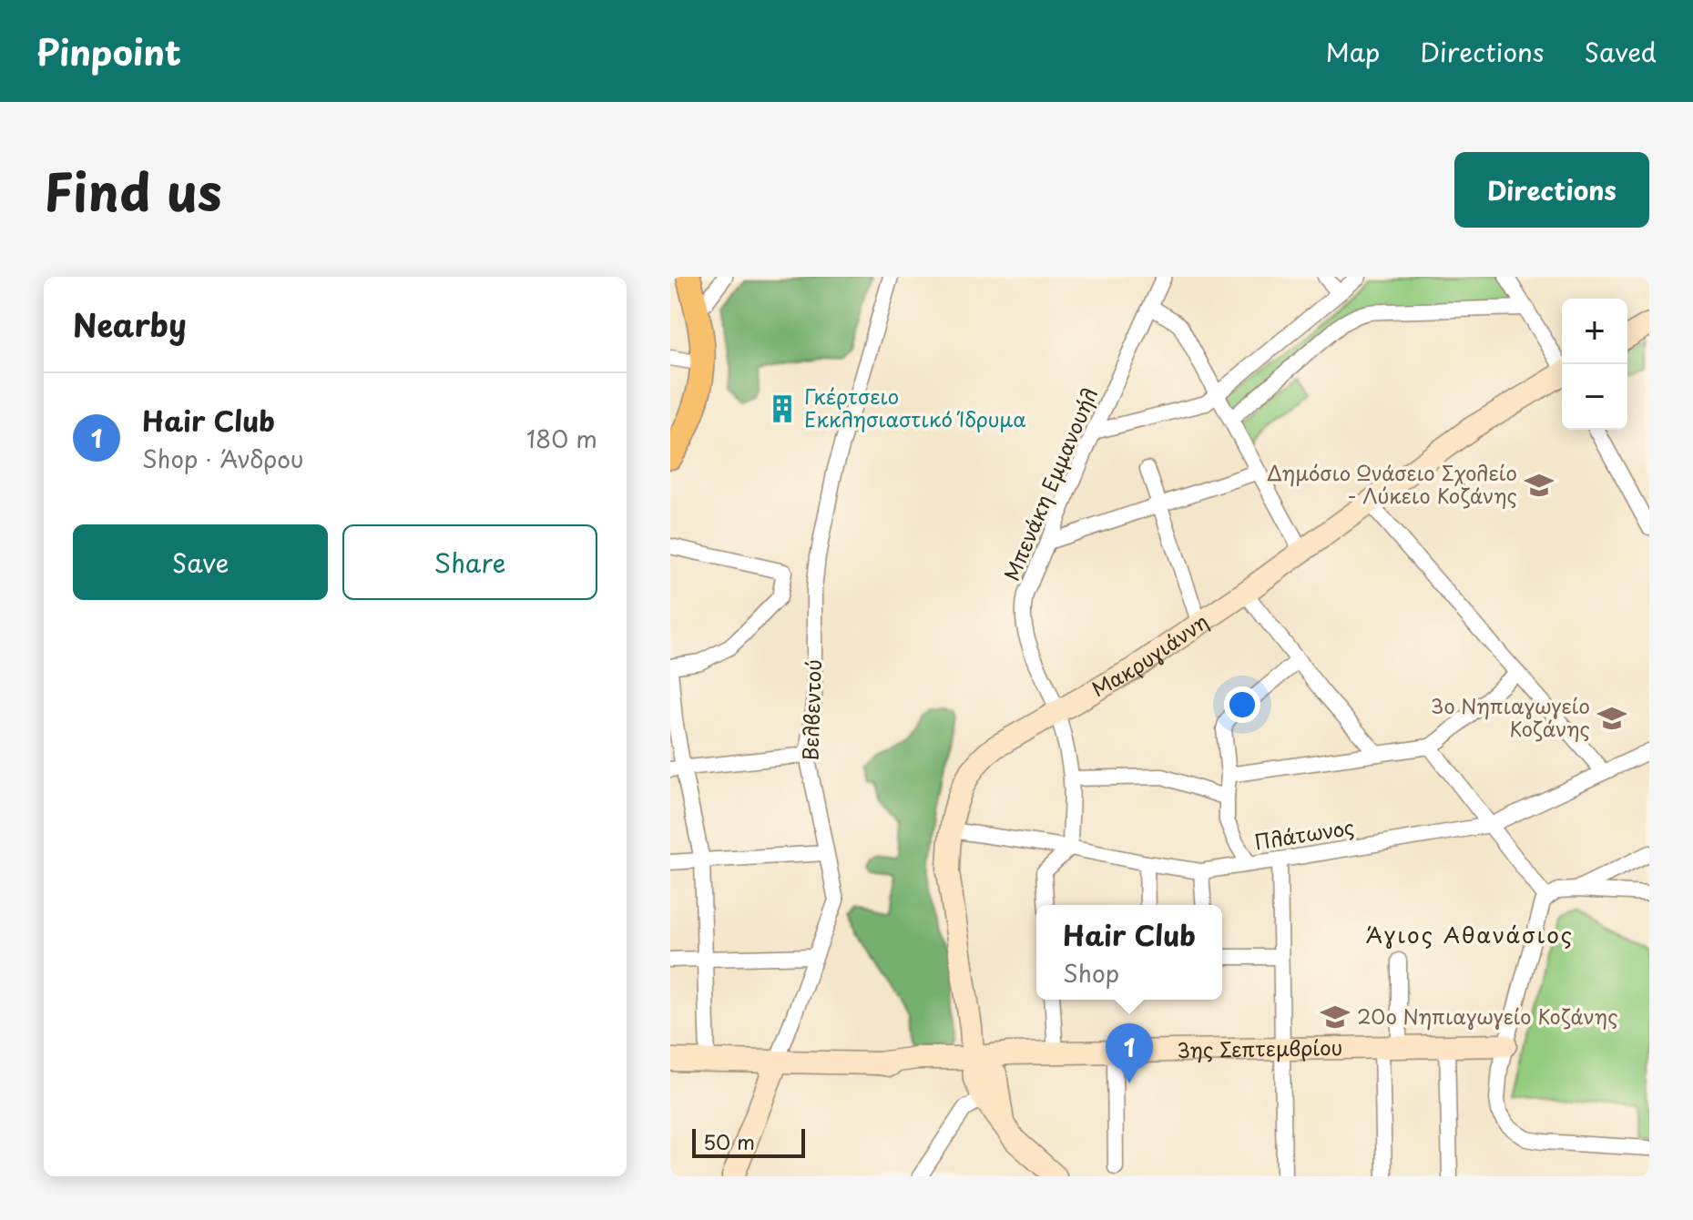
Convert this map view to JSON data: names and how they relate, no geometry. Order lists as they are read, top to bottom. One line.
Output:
{"streets":{"street":["Μπενάκη Εμμανουήλ","Μακρυγιάννη","Βελβεντού","Πλάτωνος","3ης Σεπτεμβρίου"]},"crossings":[["Μπενάκη Εμμανουήλ","Μακρυγιάννη"],["Μπενάκη Εμμανουήλ","Πλάτωνος"],["Μακρυγιάννη","Πλάτωνος"],["Μακρυγιάννη","3ης Σεπτεμβρίου"],["Βελβεντού","3ης Σεπτεμβρίου"]],"districts":["Άγιος Αθανάσιος"],"places":{"building":["Γκέρτσειο Εκκλησιαστικό Ίδρυμα"],"school or university":["Δημόσιο Ωνάσειο Σχολείο - Λύκειο Κοζάνης","3ο Νηπιαγωγείο Κοζάνης","20ο Νηπιαγωγείο Κοζάνης"]},"scale_bar":"50 m","page":{"header":"Pinpoint","nav":["Map","Directions","Saved"],"title":"Find us","buttons":["Directions",["Save","Share"]],"heading":"Nearby","map_buttons":["+","−"],"list":[{"mark":"1","name":"Hair Club","note":"Shop · Άνδρου","value":"180 m"}],"popup":["Hair Club","Shop"],"pins":"1","scale":"50 m"}}
